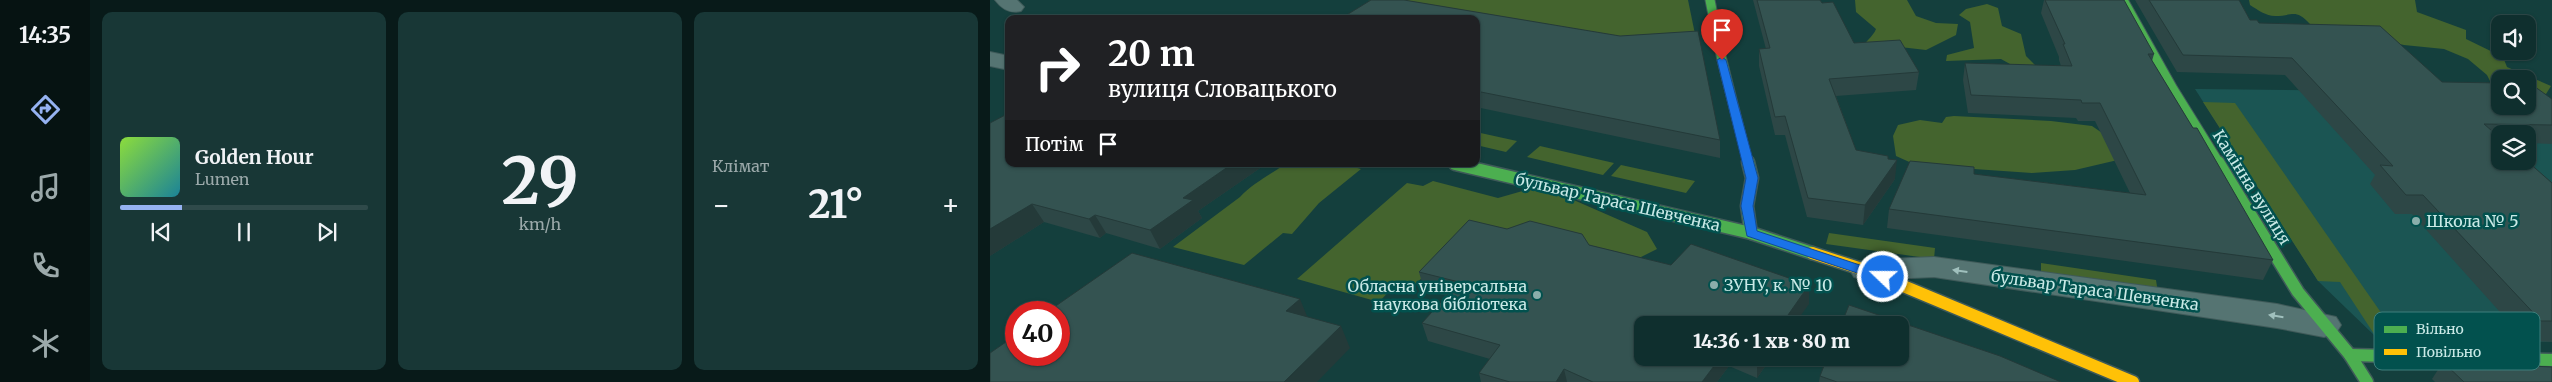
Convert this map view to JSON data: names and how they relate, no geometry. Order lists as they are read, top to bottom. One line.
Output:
{"streets":{"street":["Камінна вулиця","бульвар Тараса Шевченка"]},"crossings":[["Камінна вулиця","бульвар Тараса Шевченка"]],"places":["Школа № 5","ЗУНУ, к. № 10","Обласна універсальна наукова бібліотека"],"legend":["Вільно","Повільно"],"page":{"tabs":"14:35","tile":[["29","km/h"],"Клімат"],"turn":["20 m","вулиця Словацького"],"then":"Потім","song":["Golden Hour","Lumen"],"heat":["−","21°","+"],"limit":"40","trip":"14:36 · 1 хв · 80 m"}}
